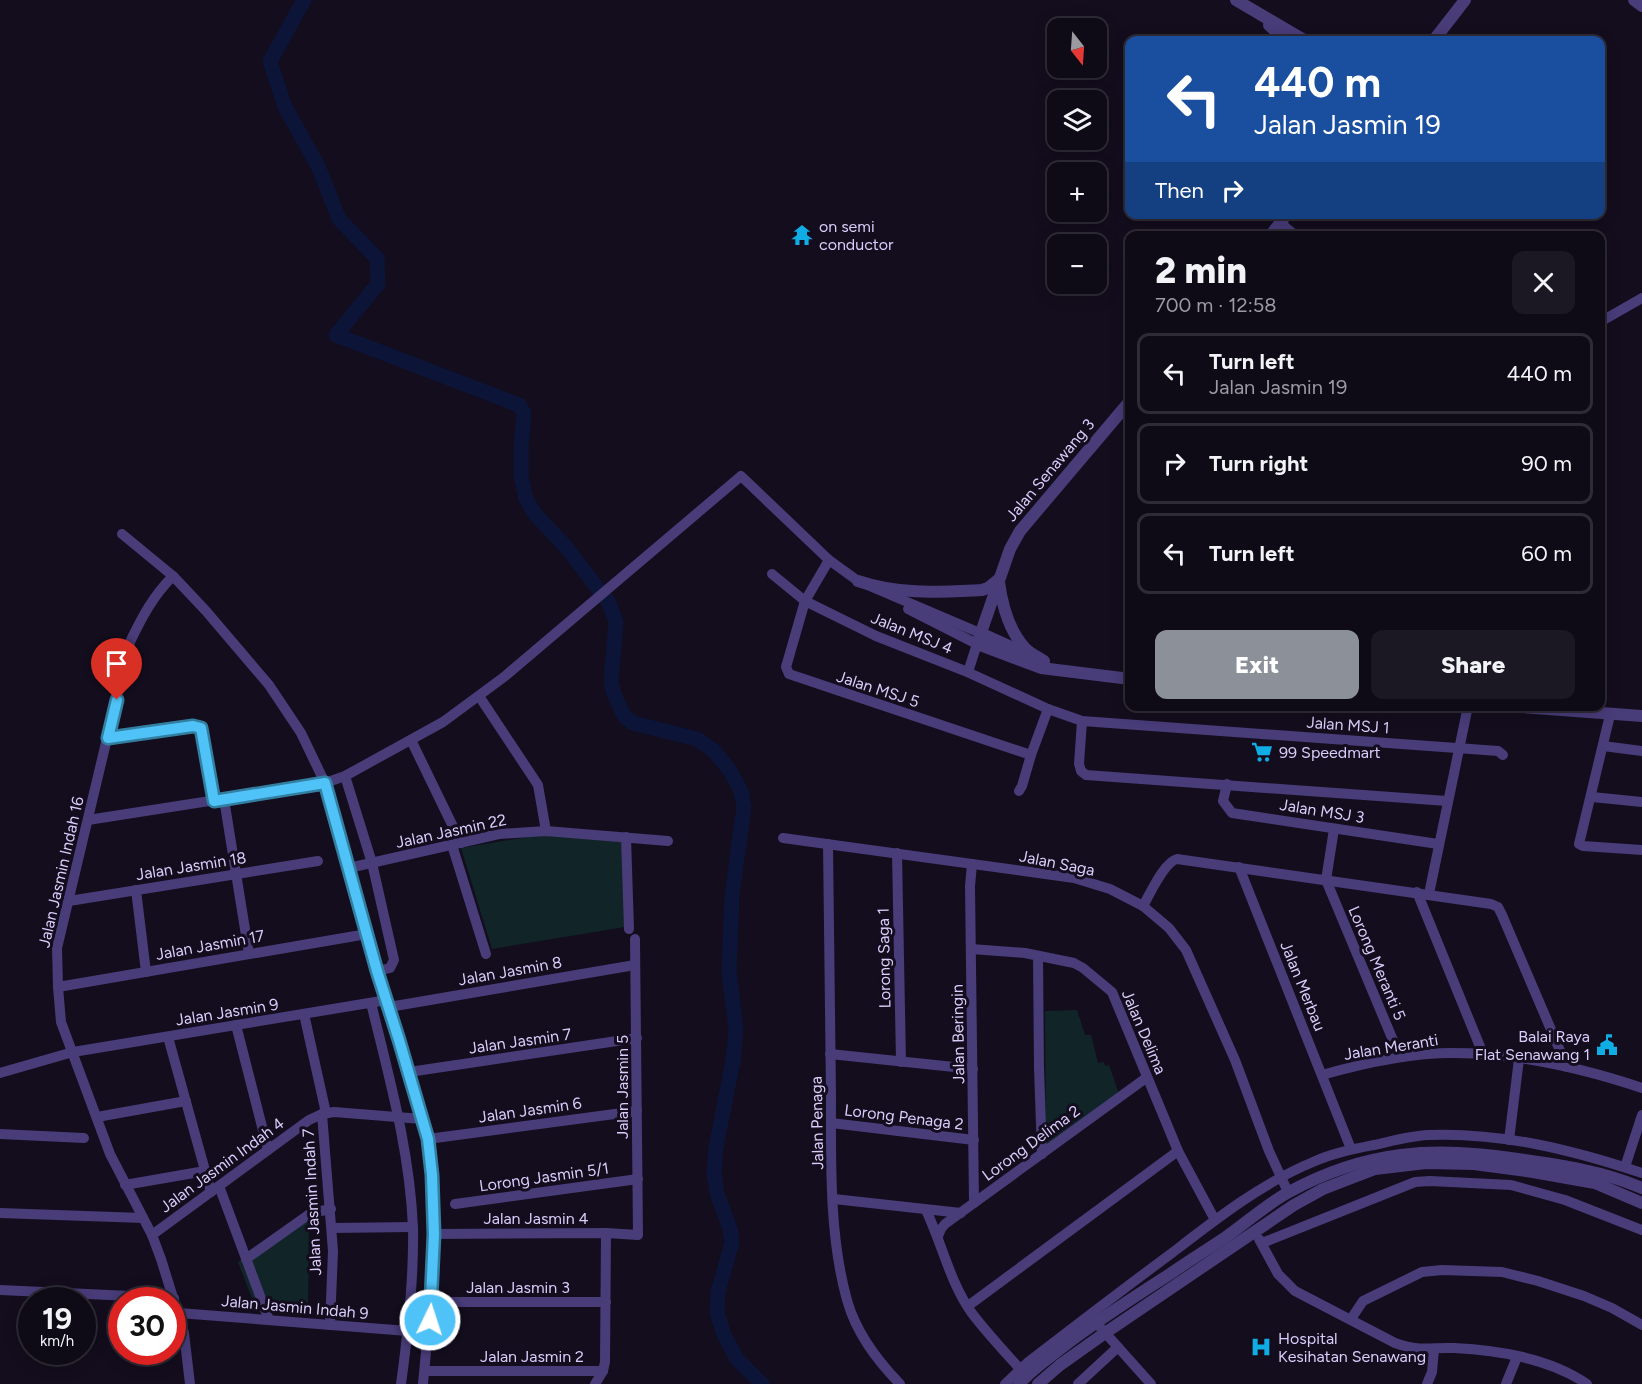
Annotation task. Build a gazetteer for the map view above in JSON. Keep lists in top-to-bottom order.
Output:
{
  "streets": {
    "street": [
      "Jalan Senawang 3",
      "Jalan MSJ 4",
      "Jalan MSJ 5",
      "Jalan MSJ 1",
      "Jalan MSJ 3",
      "Jalan Jasmin 22",
      "Jalan Saga",
      "Jalan Jasmin 18",
      "Jalan Jasmin Indah 16",
      "Jalan Jasmin 17",
      "Lorong Saga 1",
      "Lorong Meranti 5",
      "Jalan Jasmin 8",
      "Jalan Merbau",
      "Jalan Jasmin 9",
      "Jalan Delima",
      "Jalan Beringin",
      "Jalan Jasmin 7",
      "Jalan Meranti",
      "Jalan Jasmin 5",
      "Jalan Jasmin 6",
      "Lorong Penaga 2",
      "Jalan Penaga",
      "Lorong Delima 2",
      "Jalan Jasmin Indah 4",
      "Lorong Jasmin 5/1",
      "Jalan Jasmin Indah 7",
      "Jalan Jasmin 4",
      "Jalan Jasmin 3",
      "Jalan Jasmin Indah 9",
      "Jalan Jasmin 2"
    ]
  },
  "crossings": [
    ["Jalan MSJ 4", "Jalan MSJ 5"],
    ["Jalan MSJ 4", "Jalan MSJ 1"],
    ["Jalan Saga", "Lorong Saga 1"],
    ["Jalan Saga", "Jalan Beringin"],
    ["Jalan Saga", "Jalan Penaga"],
    ["Jalan Jasmin 18", "Jalan Jasmin Indah 16"],
    ["Jalan Jasmin Indah 16", "Jalan Jasmin 17"],
    ["Jalan Jasmin Indah 16", "Jalan Jasmin 9"],
    ["Jalan Jasmin Indah 16", "Jalan Jasmin Indah 4"],
    ["Lorong Meranti 5", "Jalan Meranti"],
    ["Jalan Jasmin 8", "Jalan Jasmin 9"],
    ["Jalan Jasmin 8", "Jalan Jasmin 5"],
    ["Jalan Merbau", "Jalan Meranti"],
    ["Jalan Jasmin 9", "Jalan Jasmin Indah 7"],
    ["Jalan Delima", "Jalan Beringin"],
    ["Jalan Delima", "Lorong Delima 2"],
    ["Jalan Beringin", "Lorong Penaga 2"],
    ["Jalan Beringin", "Lorong Delima 2"],
    ["Jalan Jasmin 7", "Jalan Jasmin 5"],
    ["Jalan Jasmin 5", "Jalan Jasmin 6"],
    ["Jalan Jasmin 5", "Lorong Jasmin 5/1"],
    ["Jalan Jasmin 5", "Jalan Jasmin 4"],
    ["Lorong Penaga 2", "Jalan Penaga"],
    ["Jalan Jasmin Indah 4", "Jalan Jasmin Indah 7"],
    ["Jalan Jasmin Indah 7", "Jalan Jasmin Indah 9"]
  ],
  "places": {
    "temple": ["on semi conductor"],
    "supermarket": ["99 Speedmart"],
    "public building": ["Balai Raya Flat Senawang 1"],
    "hospital": ["Hospital Kesihatan Senawang"]
  },
  "north": "bottom",
  "page": {
    "map_buttons": ["+", "−"],
    "turn": ["440 m", "Jalan Jasmin 19"],
    "then": "Then",
    "heading": ["2 min", "700 m · 12:58"],
    "list": [
      {
        "name": "Turn left",
        "note": "Jalan Jasmin 19",
        "value": "440 m"
      },
      {
        "name": "Turn right",
        "value": "90 m"
      },
      {
        "name": "Turn left",
        "value": "60 m"
      }
    ],
    "buttons": ["Exit", "Share"],
    "speed": "19 km/h",
    "limit": "30"
  }
}
